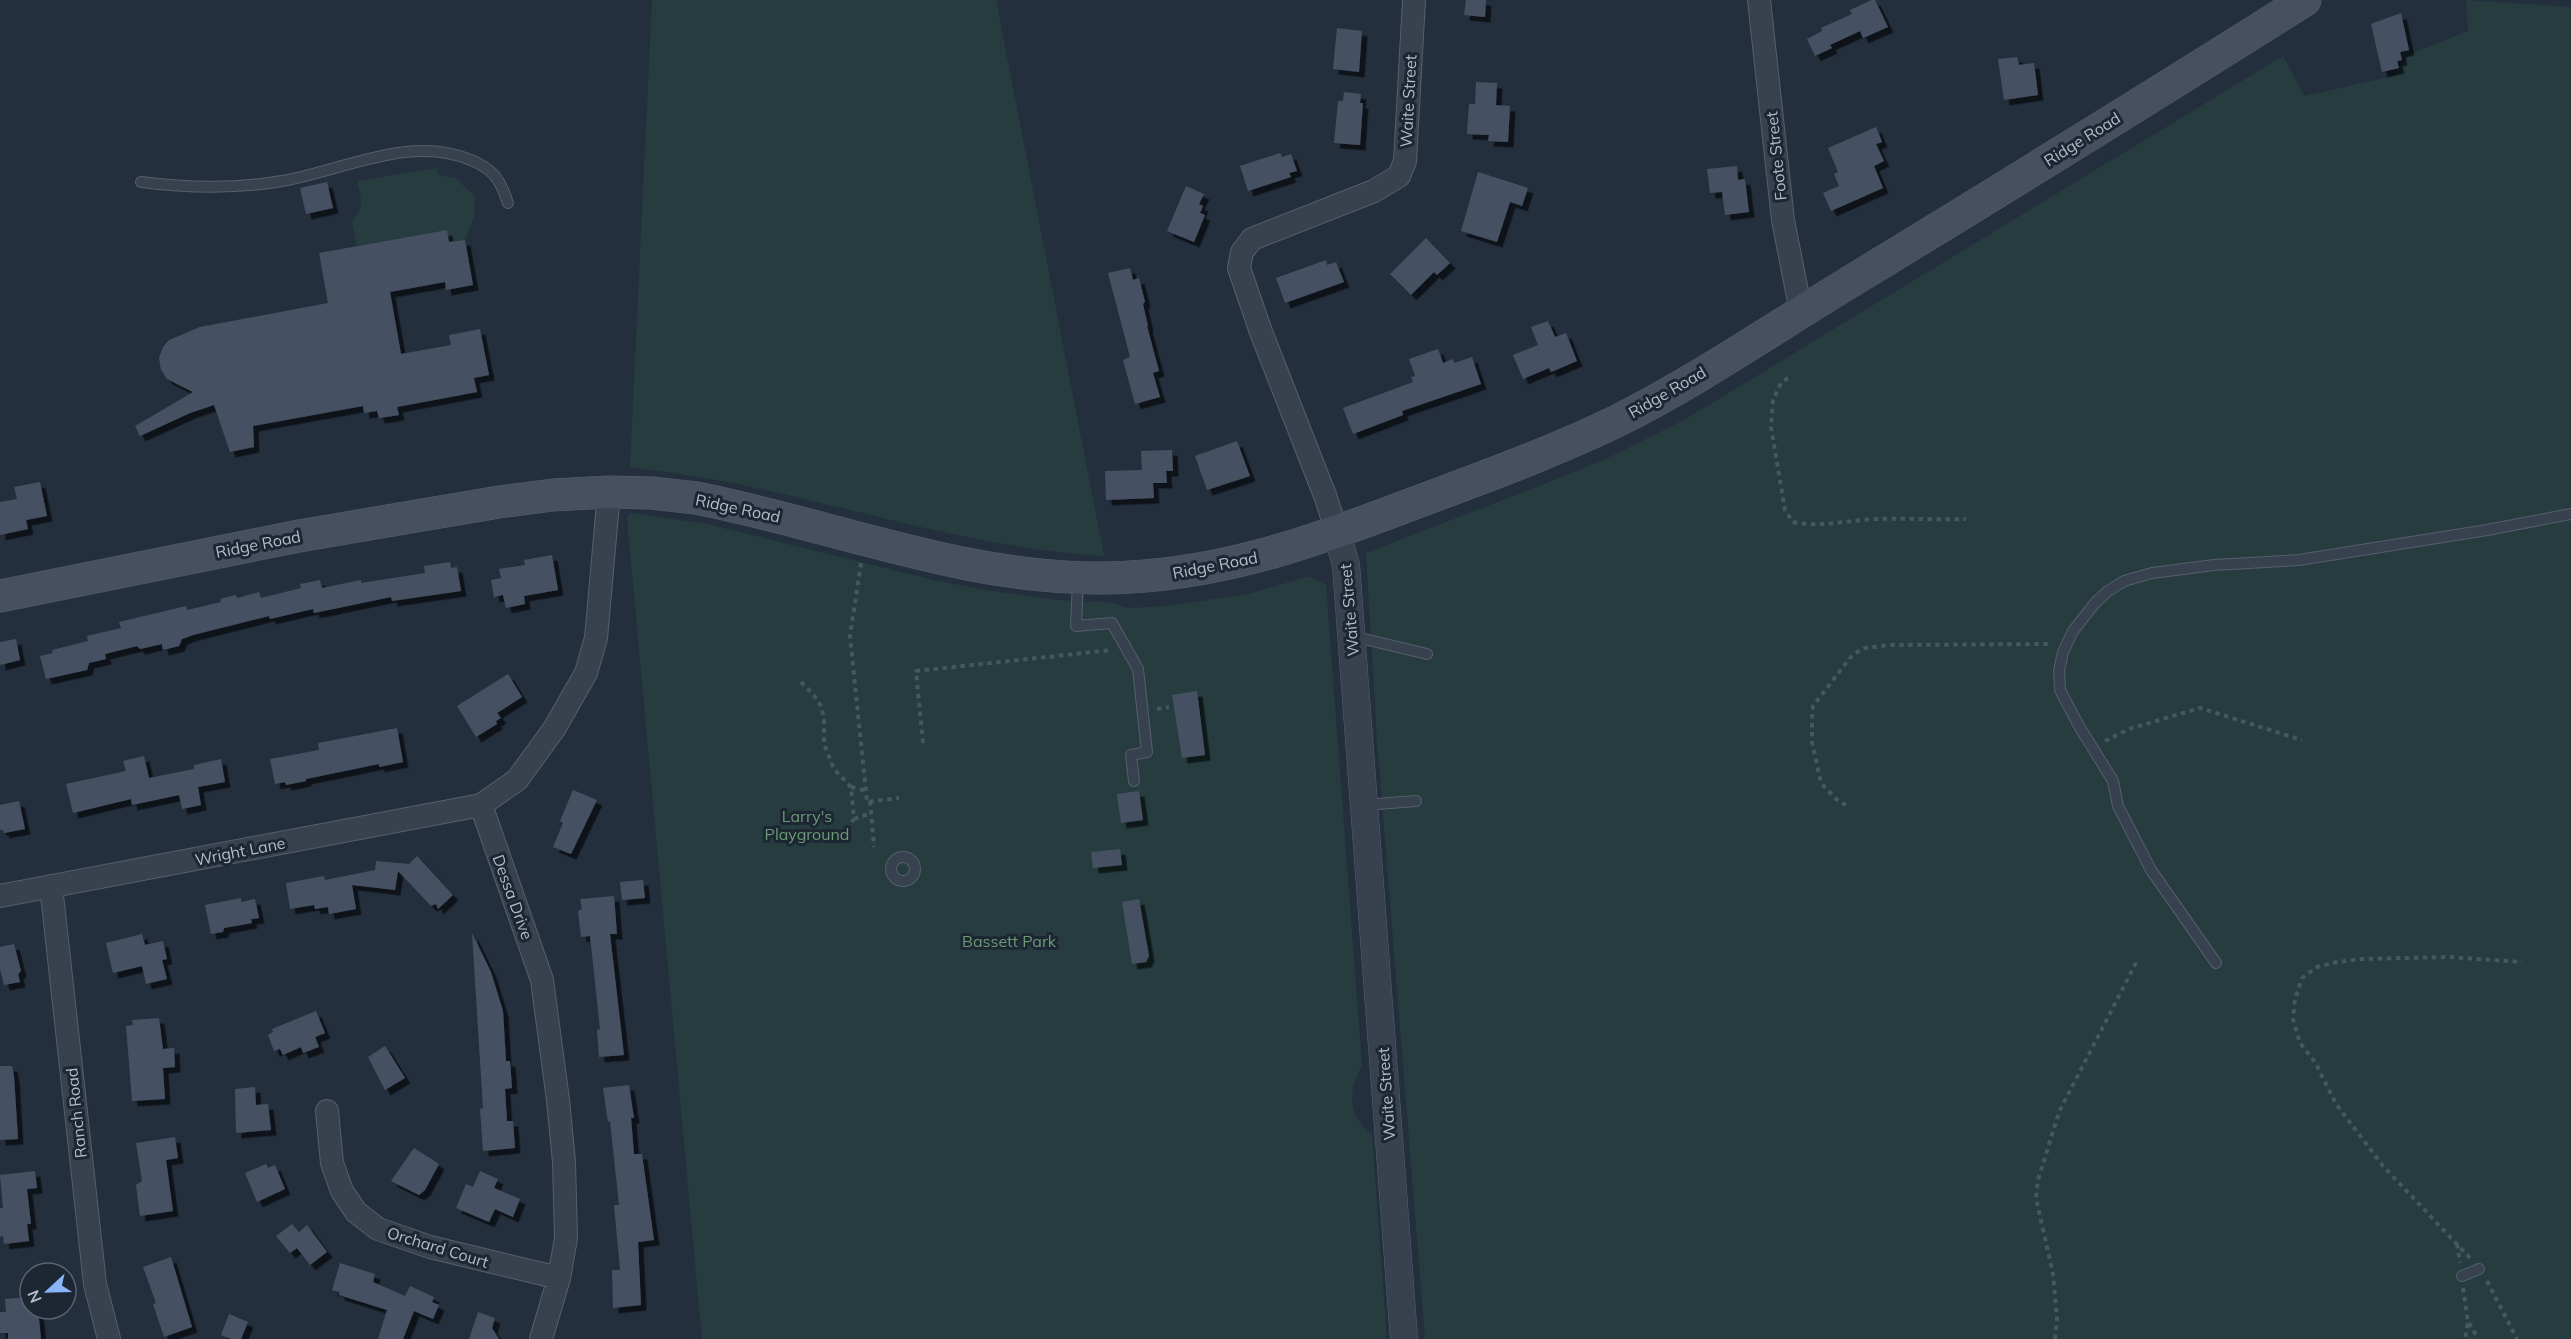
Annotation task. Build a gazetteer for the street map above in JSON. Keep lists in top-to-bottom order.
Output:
{
  "streets": {
    "main road": ["Ridge Road"],
    "street": [
      "Waite Street",
      "Foote Street",
      "Wright Lane",
      "Dessa Drive",
      "Ranch Road",
      "Orchard Court"
    ]
  },
  "crossings": [
    ["Waite Street", "Ridge Road"],
    ["Ridge Road", "Foote Street"],
    ["Wright Lane", "Dessa Drive"],
    ["Wright Lane", "Ranch Road"],
    ["Dessa Drive", "Orchard Court"]
  ],
  "parks": ["Larry's Playground", "Bassett Park"],
  "north": "left"
}
